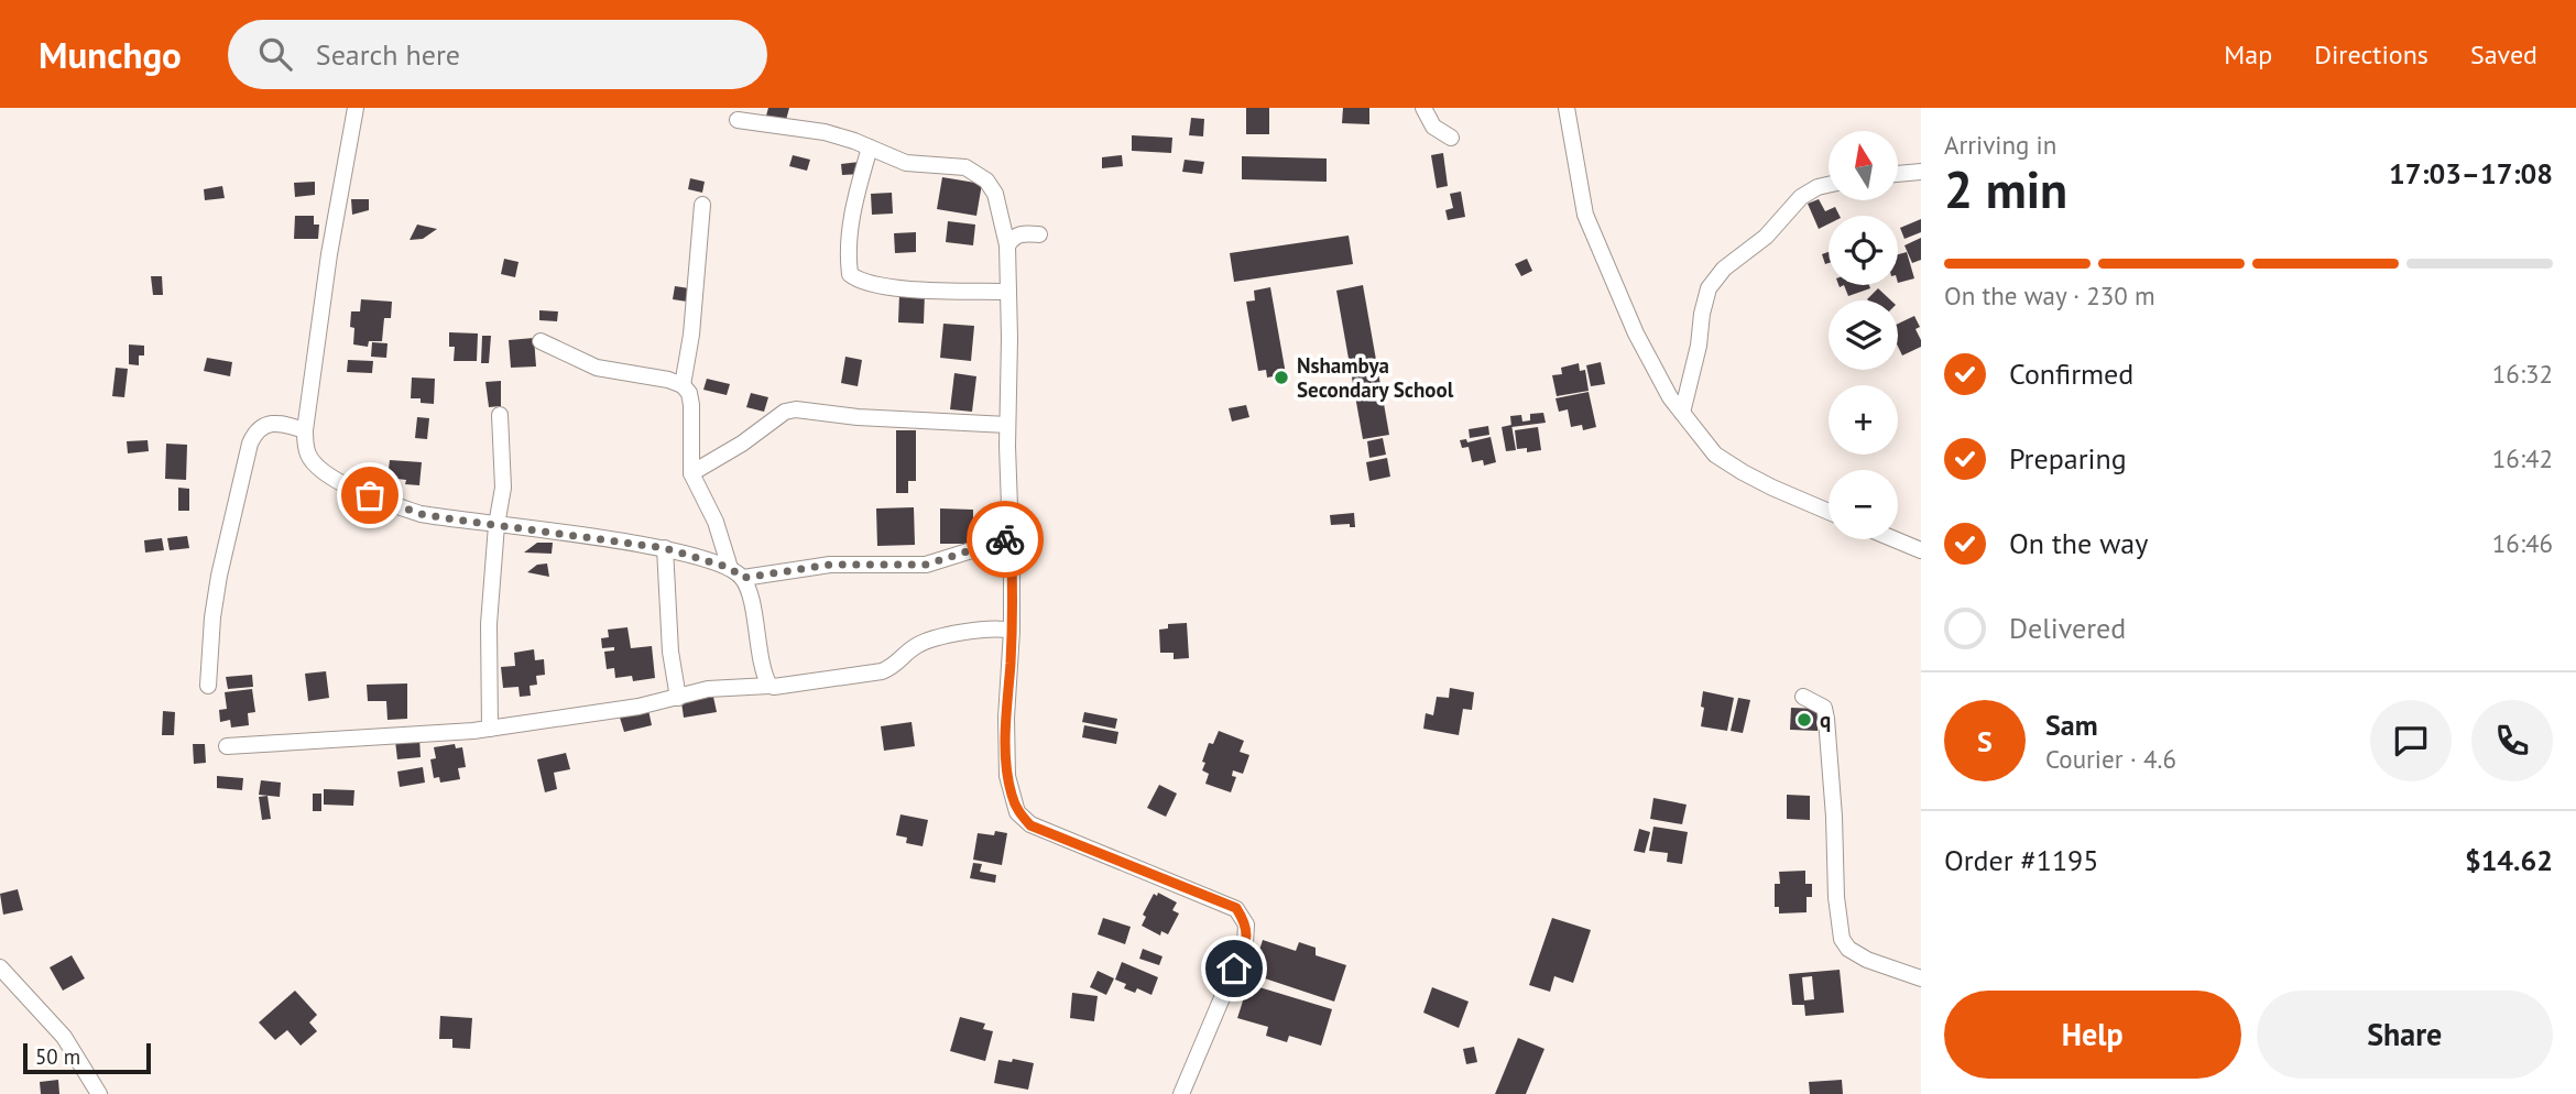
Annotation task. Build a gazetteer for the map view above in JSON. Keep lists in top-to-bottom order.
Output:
{
  "places": ["Nshambya Secondary School", "q"],
  "scale_bar": "50 m",
  "north": "top",
  "page": {
    "header": "Munchgo",
    "search": "Search here",
    "nav": ["Map", "Directions", "Saved"],
    "heading": ["2 min", "Arriving in", "17:03–17:08"],
    "panel": [
      "Sam",
      "Courier · 4.6",
      "Order #1195",
      "$14.62"
    ],
    "map_buttons": ["+", "−"],
    "bar": "On the way · 230 m",
    "list": [
      ["Confirmed", "16:32"],
      ["Preparing", "16:42"],
      ["On the way", "16:46"],
      "Delivered"
    ],
    "round": "S",
    "buttons": ["Help", "Share"],
    "scale": "50 m"
  }
}
